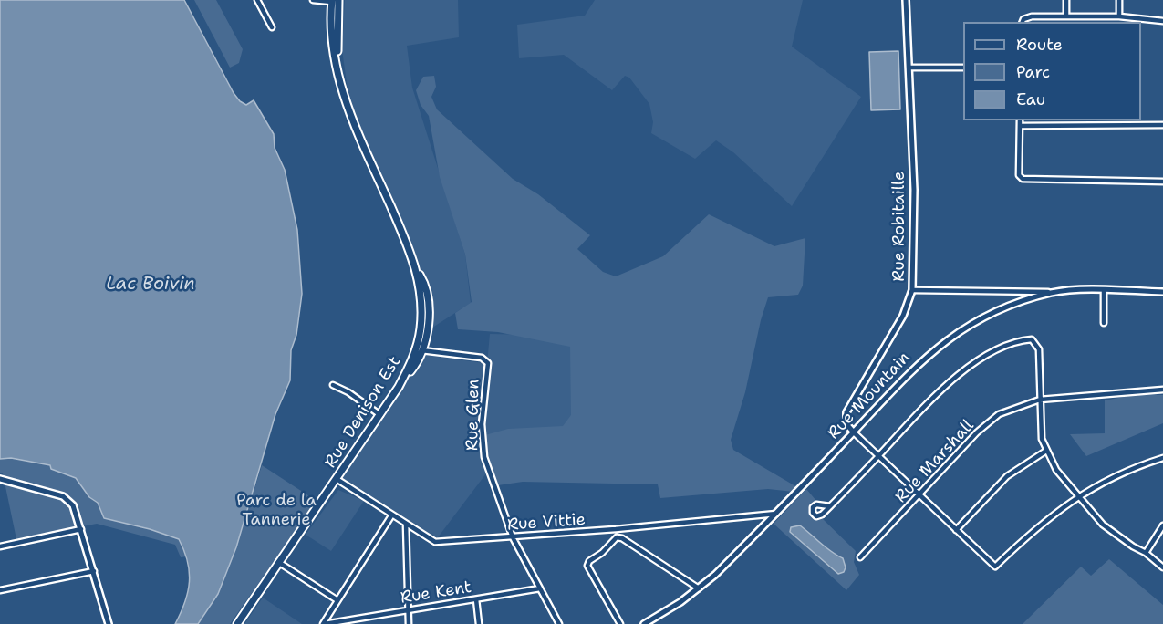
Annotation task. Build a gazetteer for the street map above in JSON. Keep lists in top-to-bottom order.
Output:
{
  "streets": {
    "main road": ["Rue Denison Est"],
    "street": [
      "Rue Robitaille",
      "Rue Mountain",
      "Rue Glen",
      "Rue Marshall",
      "Rue Vittie",
      "Rue Kent"
    ]
  },
  "crossings": [
    ["Rue Robitaille", "Rue Mountain"],
    ["Rue Mountain", "Rue Vittie"],
    ["Rue Denison Est", "Rue Glen"],
    ["Rue Denison Est", "Rue Vittie"],
    ["Rue Glen", "Rue Vittie"],
    ["Rue Glen", "Rue Kent"]
  ],
  "water": ["Lac Boivin"],
  "parks": ["Parc de la Tannerie"],
  "legend": ["Route", "Parc", "Eau"]
}
